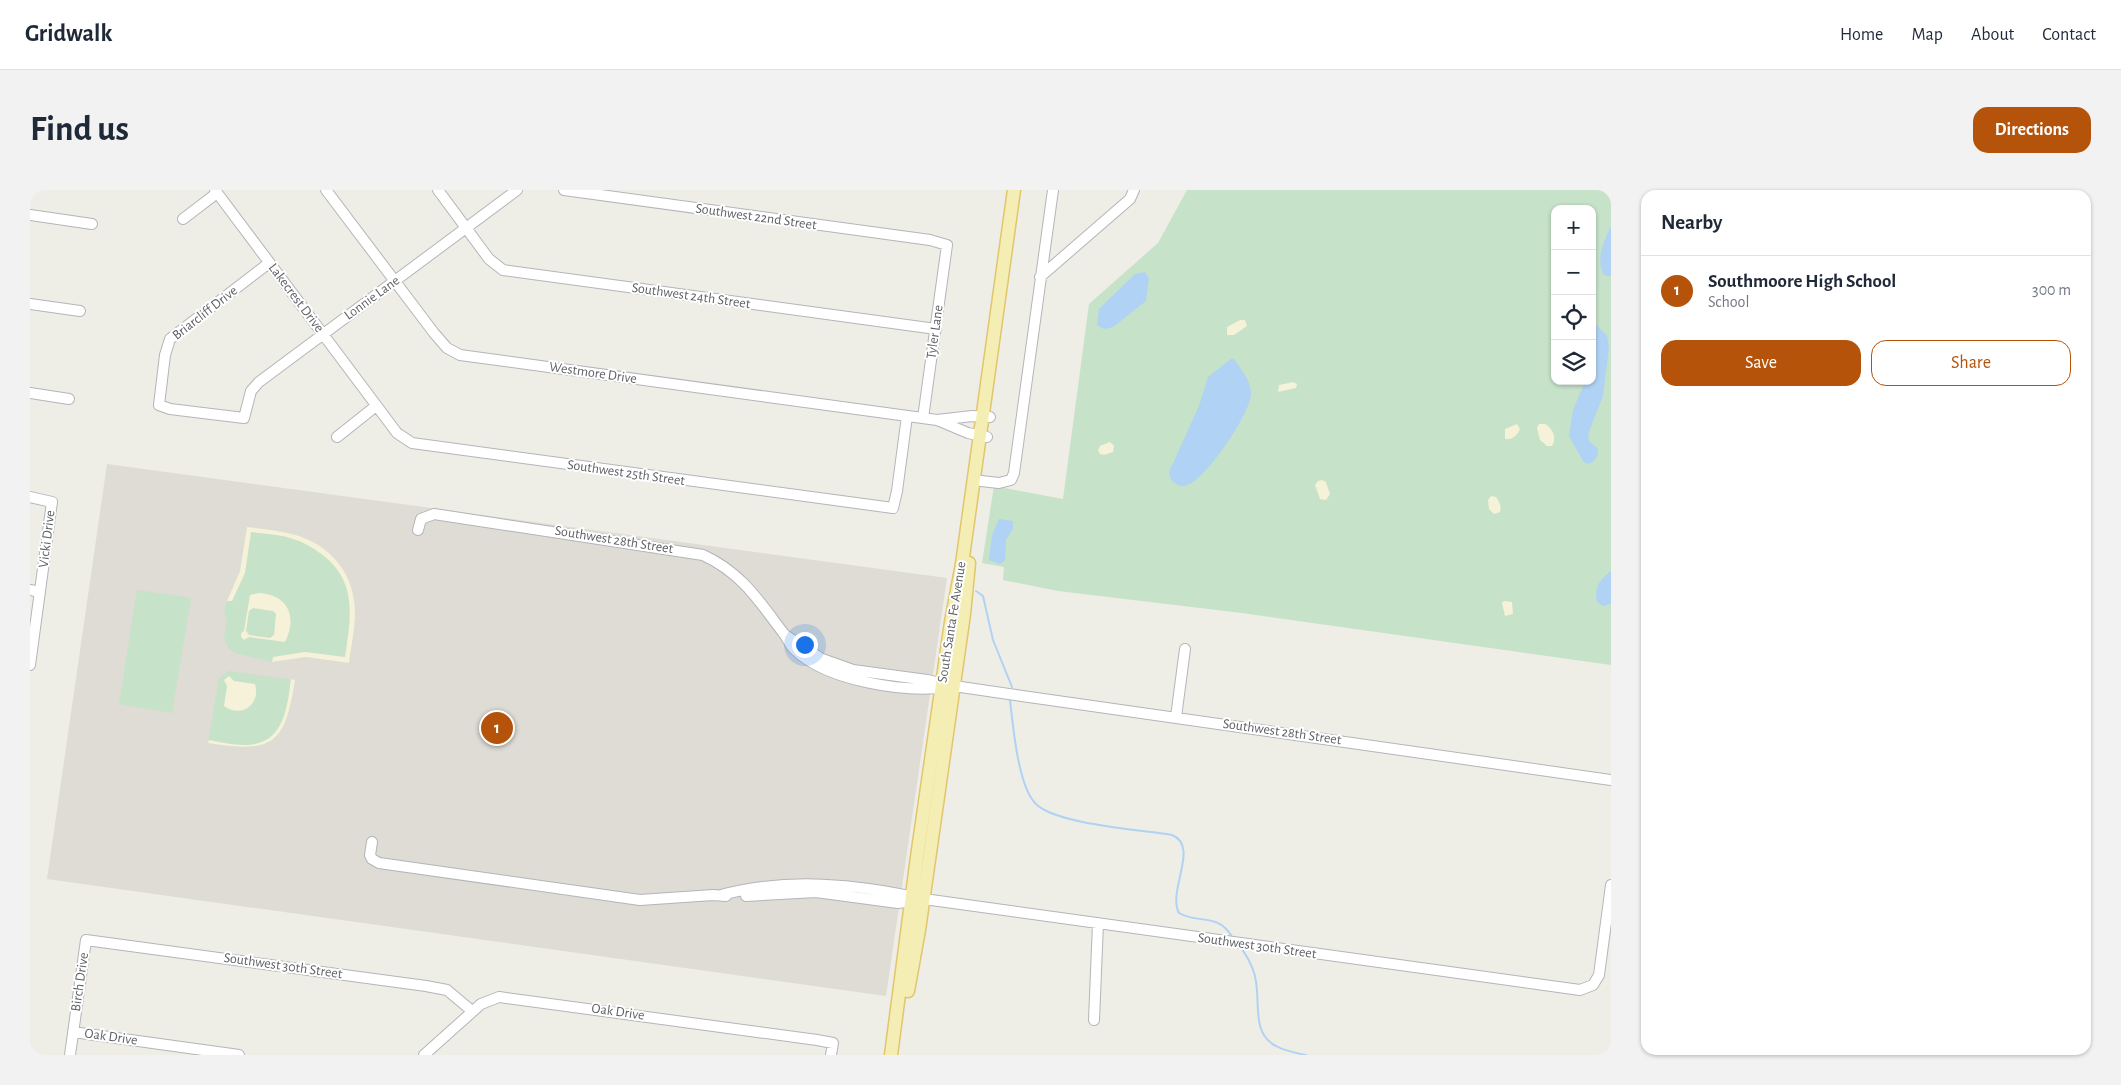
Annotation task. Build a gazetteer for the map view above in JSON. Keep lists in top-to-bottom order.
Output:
{
  "streets": {
    "main road": ["South Santa Fe Avenue"],
    "street": [
      "Southwest 22nd Street",
      "Southwest 24th Street",
      "Lakecrest Drive",
      "Lonnie Lane",
      "Briarcliff Drive",
      "Tyler Lane",
      "Westmore Drive",
      "Southwest 25th Street",
      "Vicki Drive",
      "Southwest 28th Street",
      "Southwest 30th Street",
      "Birch Drive",
      "Oak Drive"
    ]
  },
  "crossings": [
    ["Southwest 22nd Street", "Tyler Lane"],
    ["Southwest 24th Street", "Lonnie Lane"],
    ["Southwest 24th Street", "Tyler Lane"],
    ["Lakecrest Drive", "Lonnie Lane"],
    ["Lakecrest Drive", "Briarcliff Drive"],
    ["Lakecrest Drive", "Southwest 25th Street"],
    ["Lonnie Lane", "Briarcliff Drive"],
    ["Lonnie Lane", "Westmore Drive"],
    ["Tyler Lane", "Westmore Drive"],
    ["Westmore Drive", "Southwest 25th Street"],
    ["Westmore Drive", "South Santa Fe Avenue"],
    ["Southwest 28th Street", "South Santa Fe Avenue"],
    ["South Santa Fe Avenue", "Southwest 30th Street"],
    ["Southwest 30th Street", "Birch Drive"],
    ["Southwest 30th Street", "Oak Drive"],
    ["Birch Drive", "Oak Drive"]
  ],
  "page": {
    "header": "Gridwalk",
    "nav": [
      "Home",
      "Map",
      "About",
      "Contact"
    ],
    "buttons": [
      "Directions",
      ["Save", "Share"]
    ],
    "title": "Find us",
    "heading": "Nearby",
    "map_buttons": ["+", "−"],
    "list": [
      {
        "mark": "1",
        "name": "Southmoore High School",
        "note": "School",
        "value": "300 m"
      }
    ],
    "pins": "1"
  }
}
